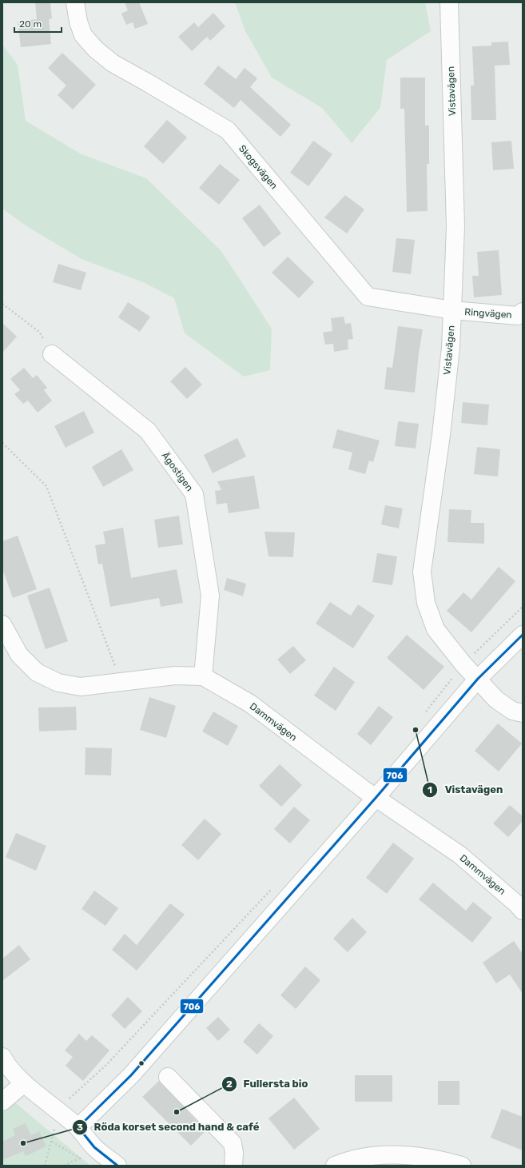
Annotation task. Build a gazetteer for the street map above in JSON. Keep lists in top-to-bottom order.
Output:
{
  "streets": {
    "street": [
      "Vistavägen",
      "Skogsvägen",
      "Ringvägen",
      "Ägostigen",
      "Dammvägen"
    ]
  },
  "crossings": [
    ["Vistavägen", "Skogsvägen"],
    ["Vistavägen", "Ringvägen"],
    ["Skogsvägen", "Ringvägen"],
    ["Ägostigen", "Dammvägen"]
  ],
  "places": ["Vistavägen", "Fullersta bio", "Röda korset second hand & café"],
  "lines": ["transit line 706"],
  "scale_bar": "20 m"
}
